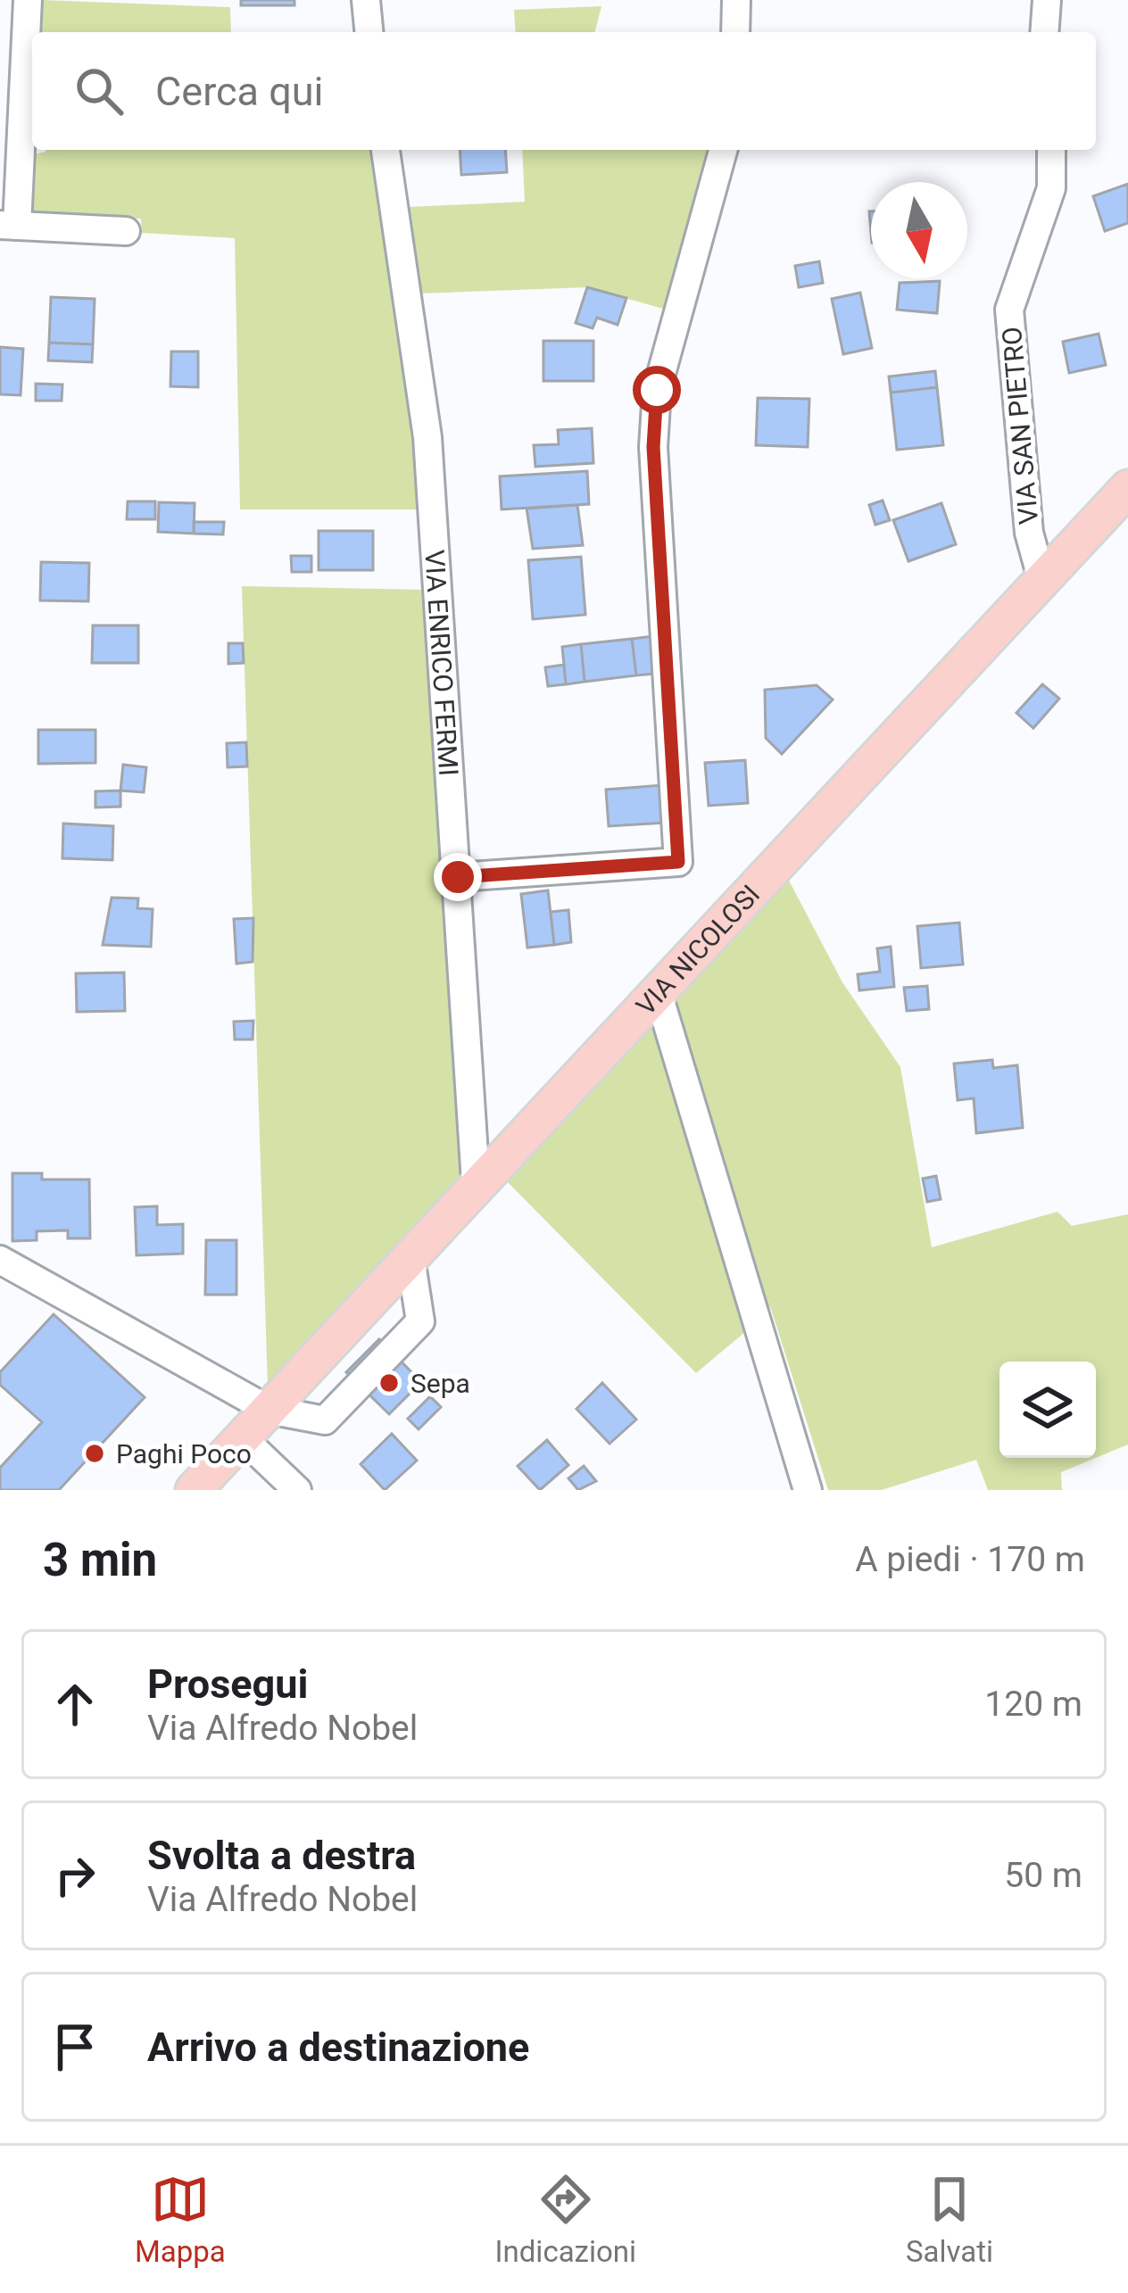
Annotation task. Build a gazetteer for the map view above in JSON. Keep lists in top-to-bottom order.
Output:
{
  "streets": {
    "main road": ["VIA NICOLOSI"],
    "street": ["VIA SAN PIETRO", "VIA ENRICO FERMI"]
  },
  "crossings": [
    ["VIA SAN PIETRO", "VIA NICOLOSI"],
    ["VIA ENRICO FERMI", "VIA NICOLOSI"]
  ],
  "places": ["Sepa", "Paghi Poco"],
  "north": "bottom",
  "page": {
    "search": "Cerca qui",
    "heading": ["3 min", "A piedi · 170 m"],
    "list": [
      ["Prosegui", "Via Alfredo Nobel", "120 m"],
      ["Svolta a destra", "Via Alfredo Nobel", "50 m"],
      "Arrivo a destinazione"
    ],
    "nav": ["Mappa", "Indicazioni", "Salvati"]
  }
}
